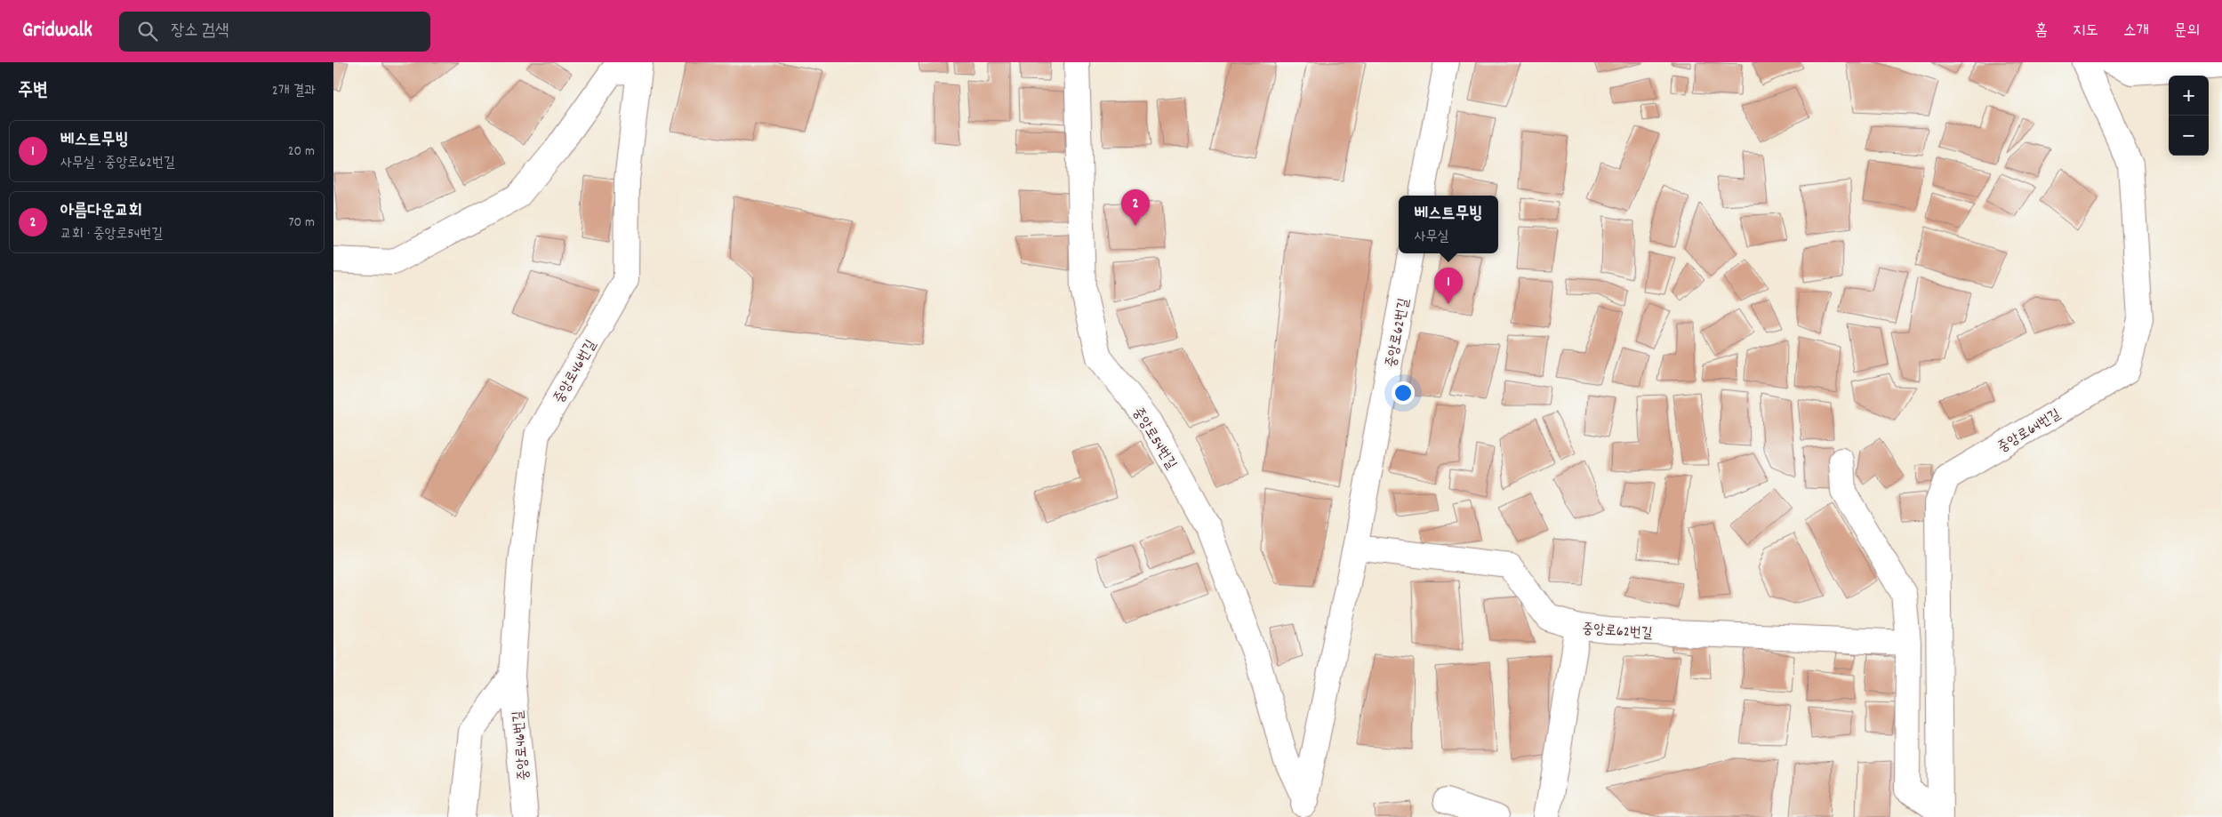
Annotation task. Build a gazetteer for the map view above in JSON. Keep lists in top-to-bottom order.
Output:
{
  "streets": {
    "street": [
      "중앙로62번길",
      "중앙로46번길",
      "중앙로64번길",
      "중앙로54번길"
    ]
  },
  "crossings": [
    ["중앙로62번길", "중앙로54번길"]
  ],
  "page": {
    "header": "Gridwalk",
    "search": "장소 검색",
    "nav": [
      "홈",
      "지도",
      "소개",
      "문의"
    ],
    "heading": ["주변", "2개 결과"],
    "map_buttons": ["+", "−"],
    "list": [
      {
        "mark": "1",
        "name": "베스트무빙",
        "note": "사무실 · 중앙로62번길",
        "value": "20 m"
      },
      {
        "mark": "2",
        "name": "아름다운교회",
        "note": "교회 · 중앙로54번길",
        "value": "70 m"
      }
    ],
    "pins": ["2", "1"],
    "popup": ["베스트무빙", "사무실"]
  }
}
